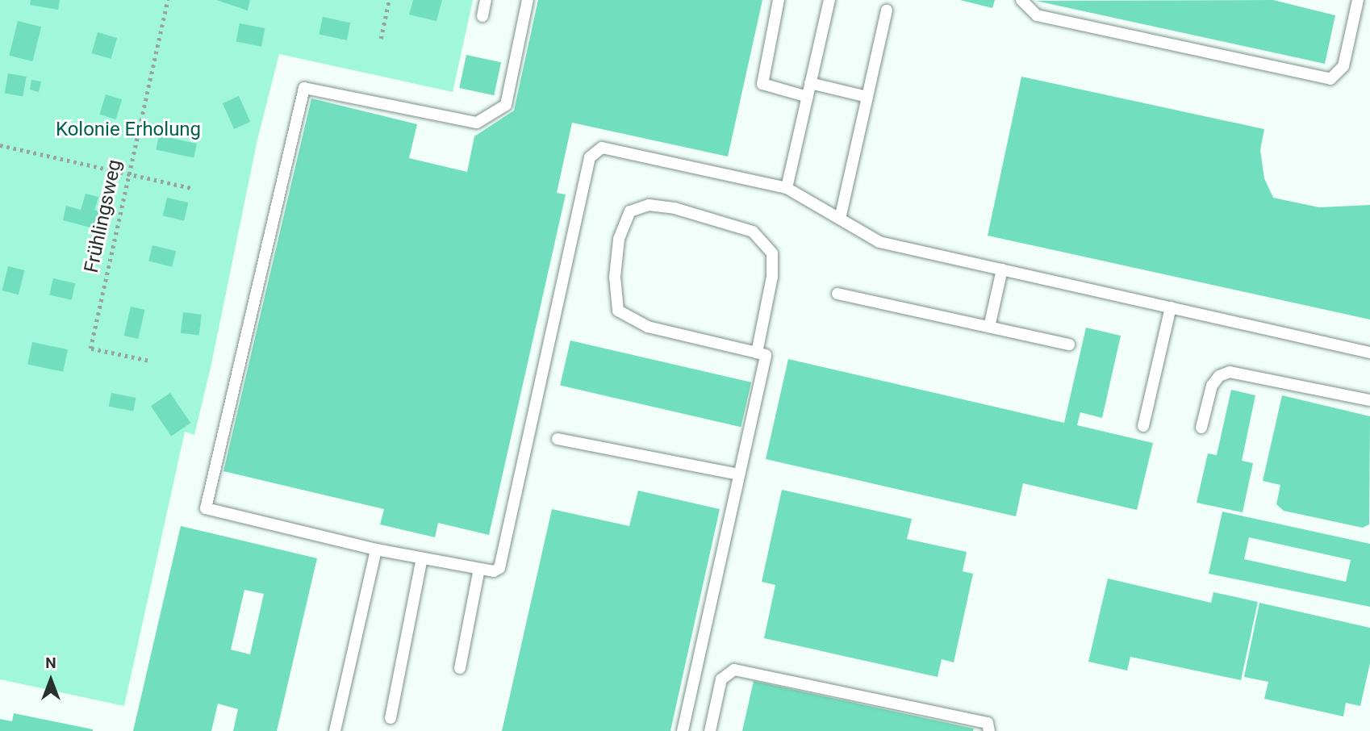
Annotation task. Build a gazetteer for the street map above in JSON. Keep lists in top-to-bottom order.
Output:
{
  "streets": {
    "path": ["Frühlingsweg"]
  },
  "parks": ["Kolonie Erholung"],
  "north": "top"
}
